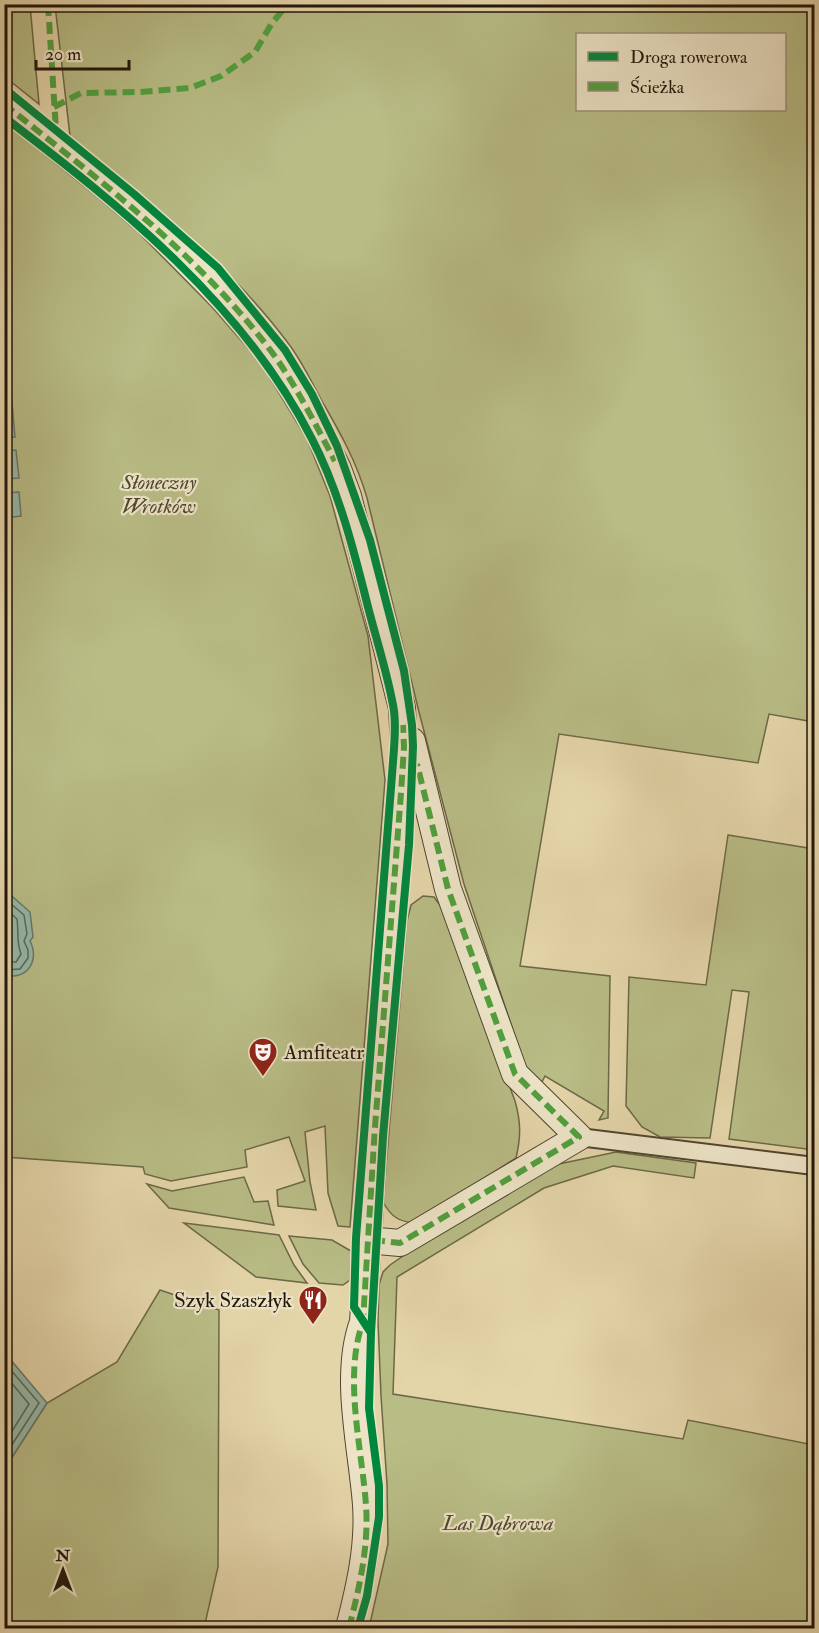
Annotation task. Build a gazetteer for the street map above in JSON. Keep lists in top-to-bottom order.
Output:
{
  "parks": ["Słoneczny Wrotków", "Las Dąbrowa"],
  "places": {
    "theatre": ["Amfiteatr"],
    "restaurant": ["Szyk Szaszłyk"]
  },
  "legend": ["Droga rowerowa", "Ścieżka"],
  "scale_bar": "20 m",
  "north": "top"
}
